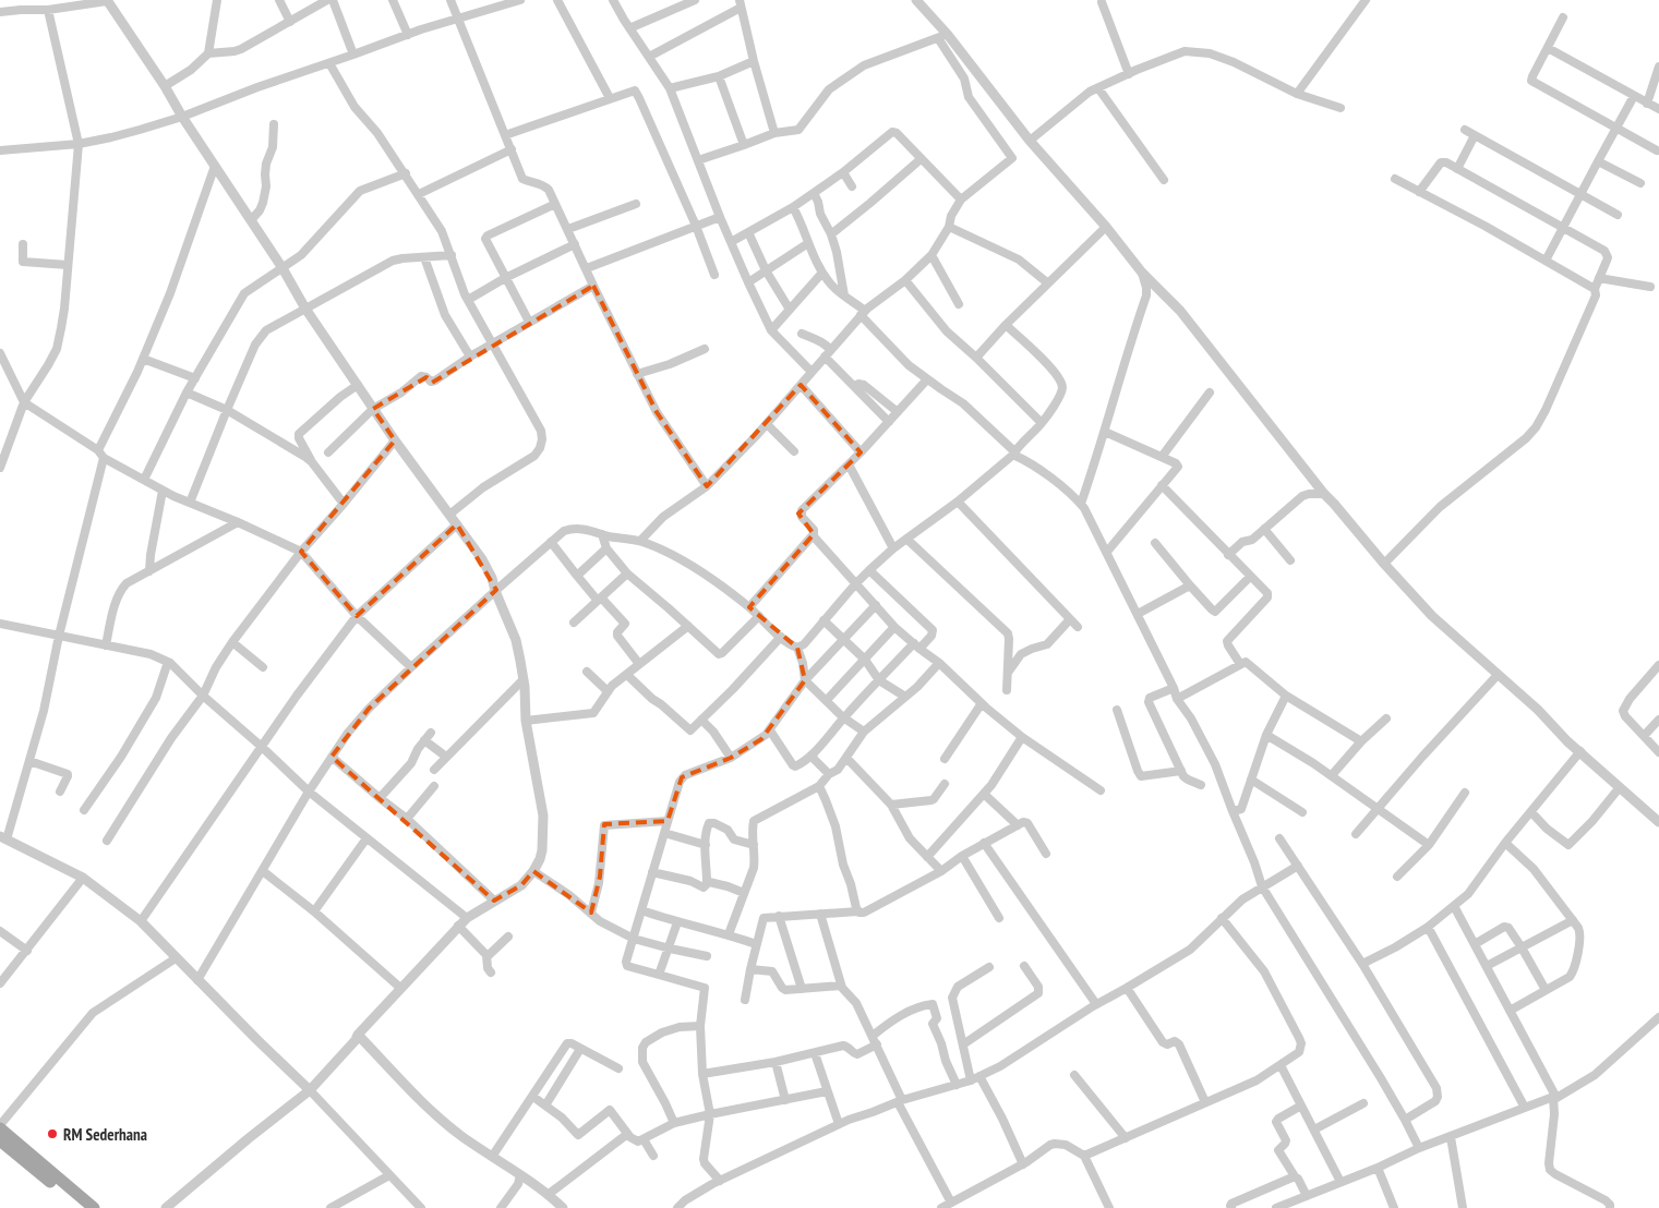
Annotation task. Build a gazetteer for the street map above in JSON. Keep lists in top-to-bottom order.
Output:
{
  "places": ["RM Sederhana"]
}
